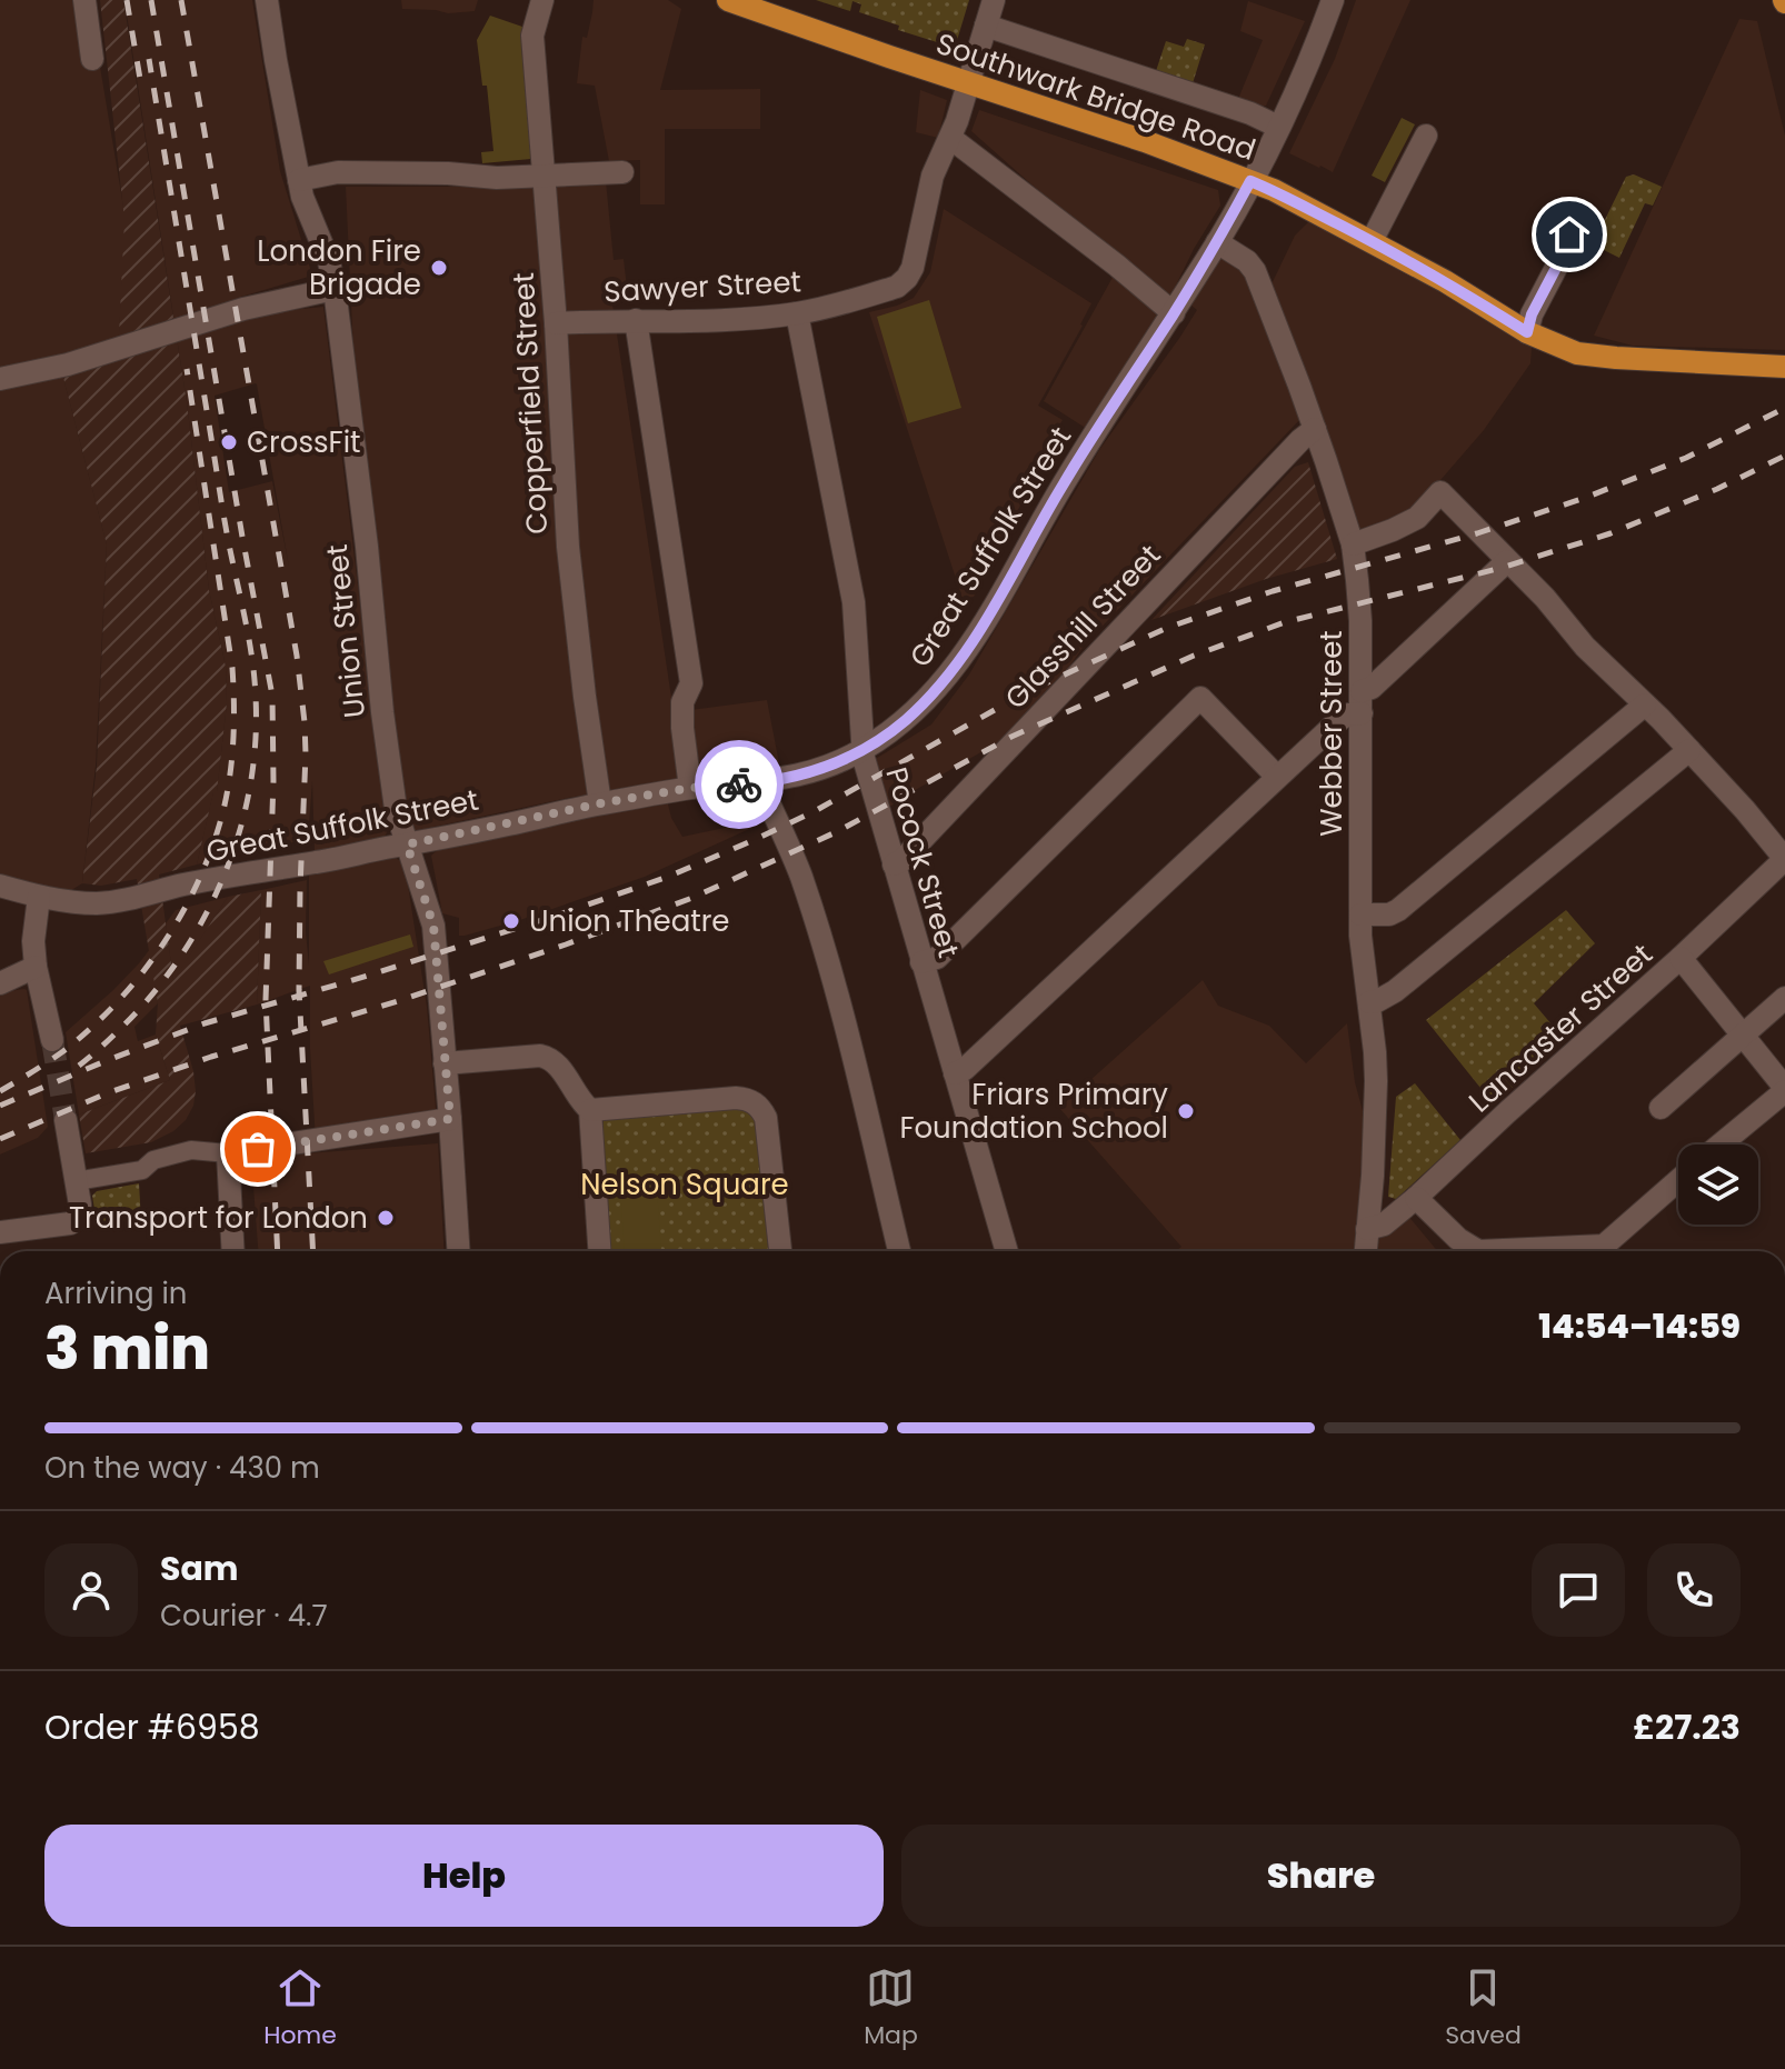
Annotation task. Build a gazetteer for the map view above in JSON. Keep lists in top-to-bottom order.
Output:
{
  "streets": {
    "main road": ["Southwark Bridge Road"],
    "street": [
      "Sawyer Street",
      "Copperfield Street",
      "Great Suffolk Street",
      "Glasshill Street",
      "Union Street",
      "Webber Street",
      "Pocock Street",
      "Lancaster Street"
    ]
  },
  "crossings": [
    ["Southwark Bridge Road", "Sawyer Street"],
    ["Southwark Bridge Road", "Great Suffolk Street"],
    ["Sawyer Street", "Copperfield Street"],
    ["Sawyer Street", "Pocock Street"],
    ["Copperfield Street", "Great Suffolk Street"],
    ["Great Suffolk Street", "Union Street"],
    ["Great Suffolk Street", "Webber Street"],
    ["Great Suffolk Street", "Pocock Street"],
    ["Glasshill Street", "Webber Street"],
    ["Glasshill Street", "Pocock Street"],
    ["Webber Street", "Lancaster Street"]
  ],
  "parks": ["Nelson Square"],
  "places": [
    "London Fire Brigade",
    "CrossFit",
    "Union Theatre",
    "Friars Primary Foundation School",
    "Transport for London"
  ],
  "page": {
    "heading": ["3 min", "Arriving in", "14:54–14:59"],
    "panel": [
      "Sam",
      "Courier · 4.7",
      "Order #6958",
      "£27.23"
    ],
    "bar": "On the way · 430 m",
    "buttons": ["Help", "Share"],
    "tabs": ["Home", "Map", "Saved"]
  }
}
